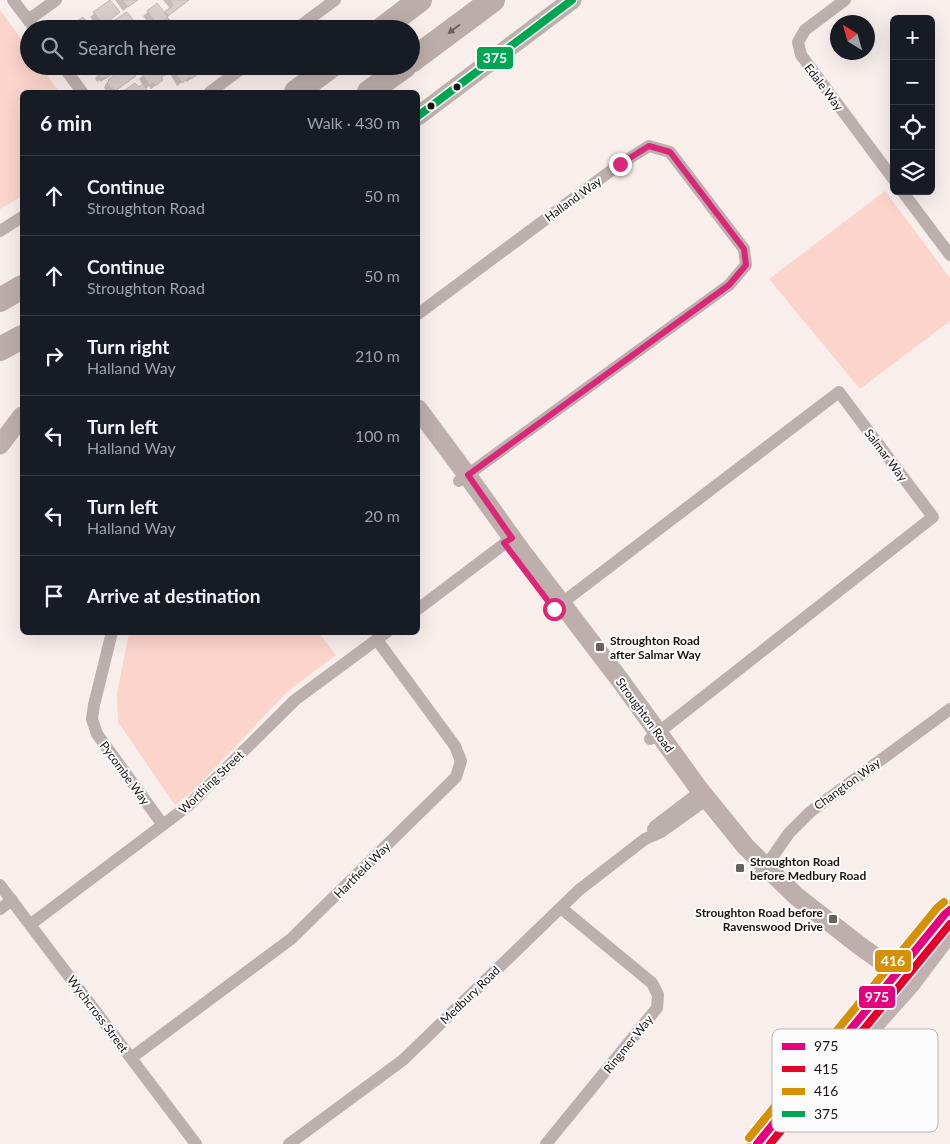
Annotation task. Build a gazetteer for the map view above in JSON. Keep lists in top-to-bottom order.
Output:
{
  "streets": {
    "street": [
      "Edale Way",
      "Halland Way",
      "Salmar Way",
      "Stroughton Road",
      "Pycombe Way",
      "Worthing Street",
      "Changton Way",
      "Hartfield Way",
      "Medbury Road",
      "Wychcross Street",
      "Ringmer Way"
    ]
  },
  "crossings": [
    ["Halland Way", "Stroughton Road"],
    ["Salmar Way", "Stroughton Road"],
    ["Stroughton Road", "Changton Way"],
    ["Stroughton Road", "Medbury Road"],
    ["Pycombe Way", "Worthing Street"],
    ["Worthing Street", "Hartfield Way"],
    ["Worthing Street", "Wychcross Street"],
    ["Hartfield Way", "Wychcross Street"],
    ["Medbury Road", "Ringmer Way"]
  ],
  "places": {
    "transit": ["Stroughton Road after Salmar Way", "Stroughton Road before Medbury Road", "Stroughton Road before Ravenswood Drive"]
  },
  "lines": [
    "transit line 375",
    "transit line 416",
    "transit line 975",
    "transit line 415"
  ],
  "legend": [
    "975",
    "415",
    "416",
    "375"
  ],
  "north": "top left",
  "page": {
    "map_buttons": ["+", "−"],
    "search": "Search here",
    "heading": ["6 min", "Walk · 430 m"],
    "list": [
      ["Continue", "Stroughton Road", "50 m"],
      ["Continue", "Stroughton Road", "50 m"],
      ["Turn right", "Halland Way", "210 m"],
      ["Turn left", "Halland Way", "100 m"],
      ["Turn left", "Halland Way", "20 m"],
      "Arrive at destination"
    ]
  }
}
